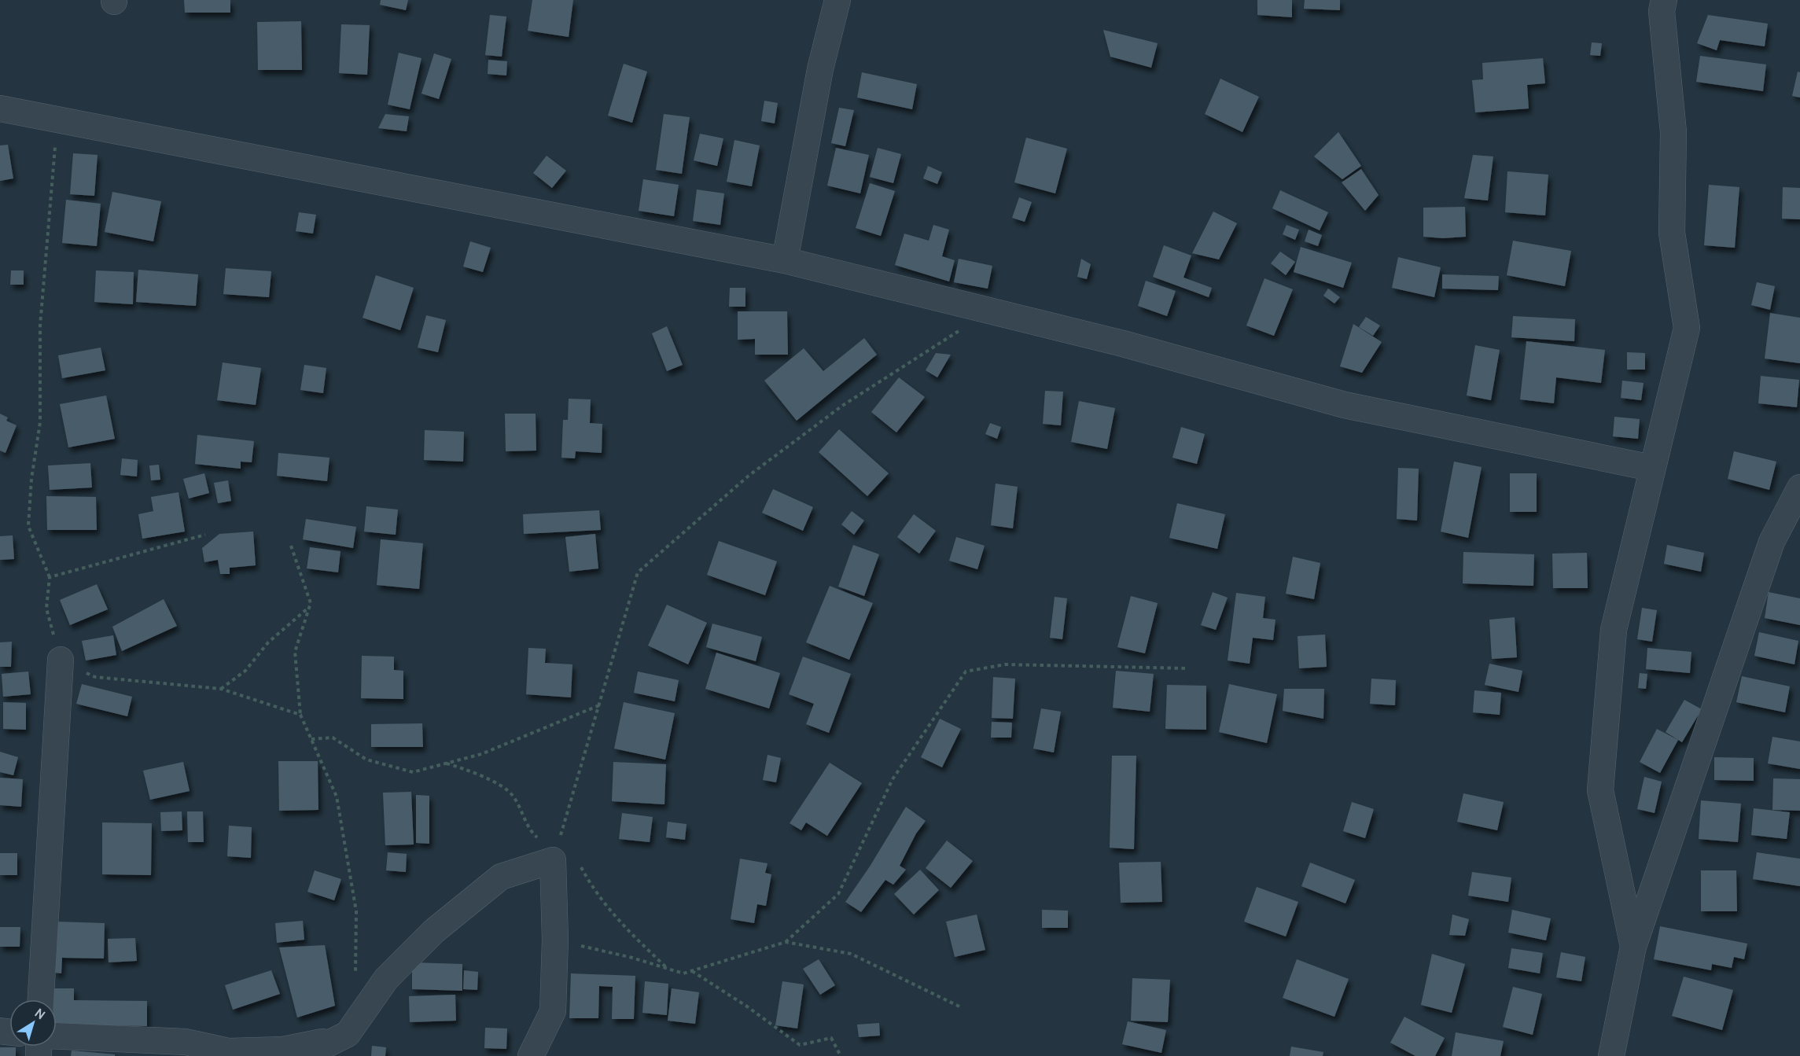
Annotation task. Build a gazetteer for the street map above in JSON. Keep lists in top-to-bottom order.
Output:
{
  "north": "top right"
}
